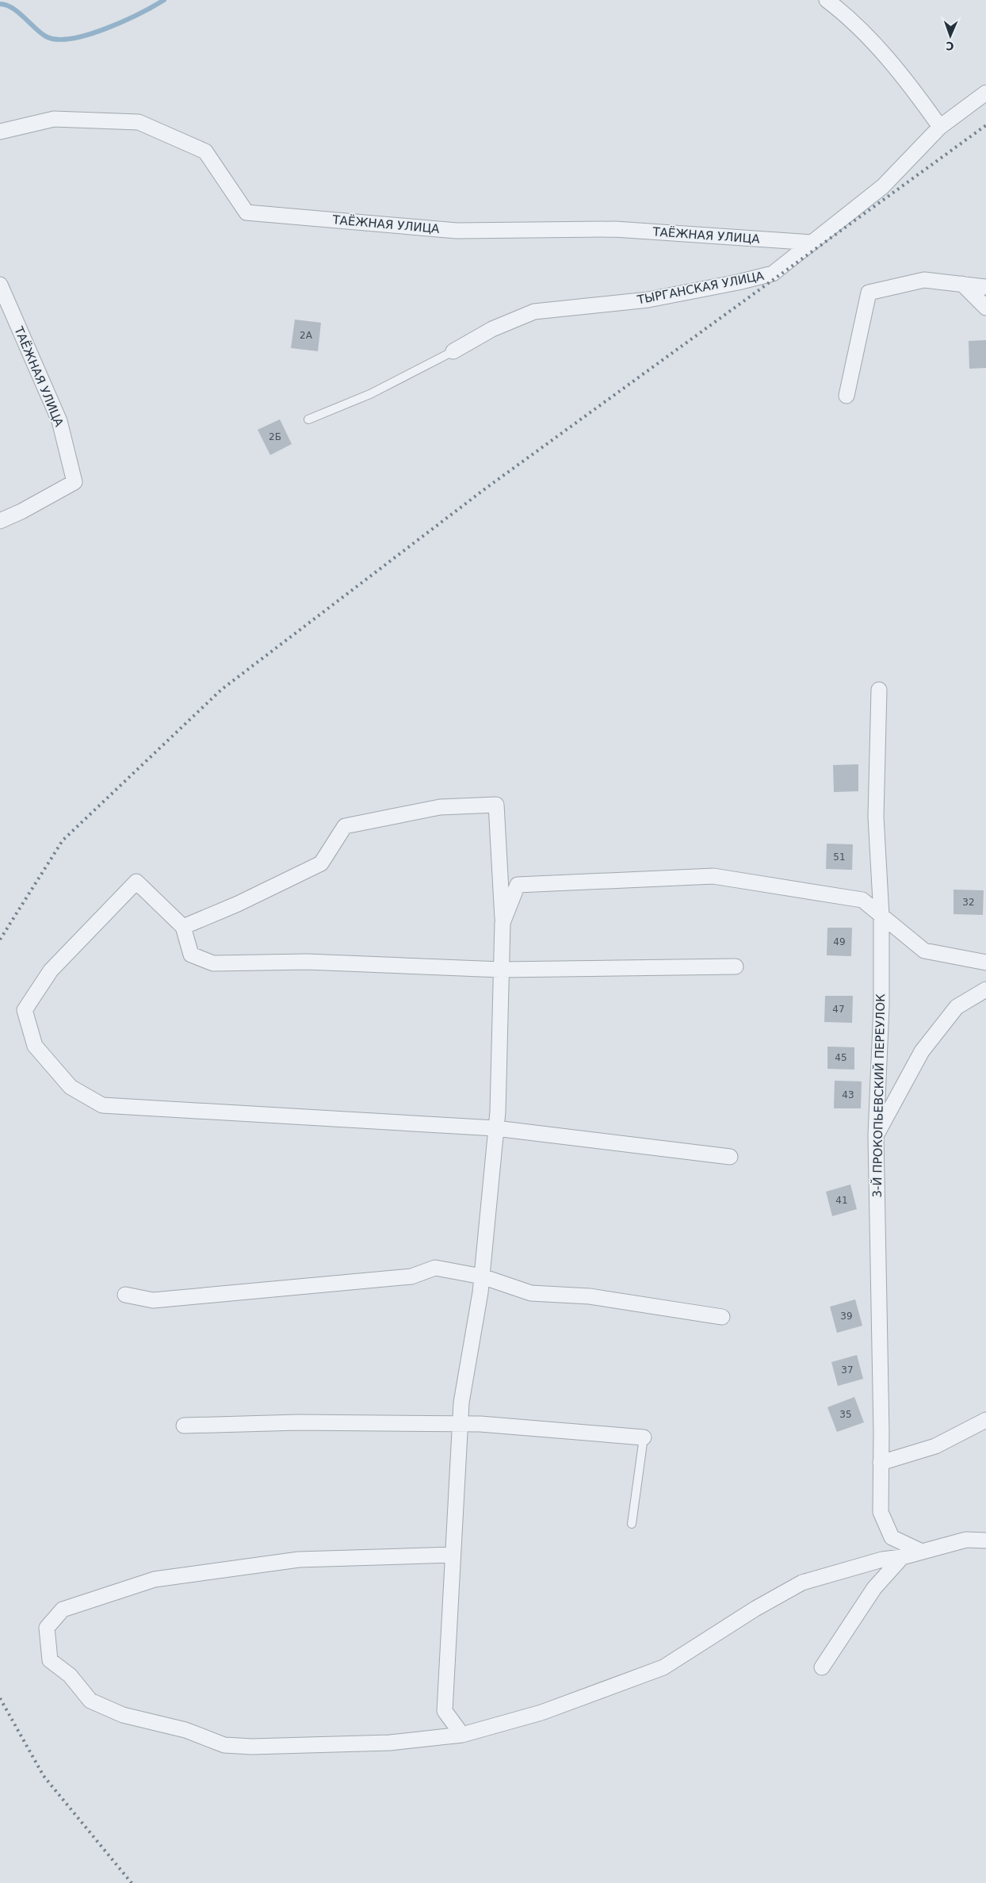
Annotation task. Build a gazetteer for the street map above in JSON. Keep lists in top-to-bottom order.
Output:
{
  "streets": {
    "street": ["ТАЁЖНАЯ УЛИЦА", "ТЫРГАНСКАЯ УЛИЦА", "3-Й ПРОКОПЬЕВСКИЙ ПЕРЕУЛОК"]
  },
  "crossings": [
    ["ТАЁЖНАЯ УЛИЦА", "ТЫРГАНСКАЯ УЛИЦА"]
  ],
  "house_numbers": [
    "2А",
    "2Б",
    "51",
    "32",
    "49",
    "47",
    "45",
    "43",
    "41",
    "39",
    "37",
    "35"
  ],
  "north": "bottom"
}
